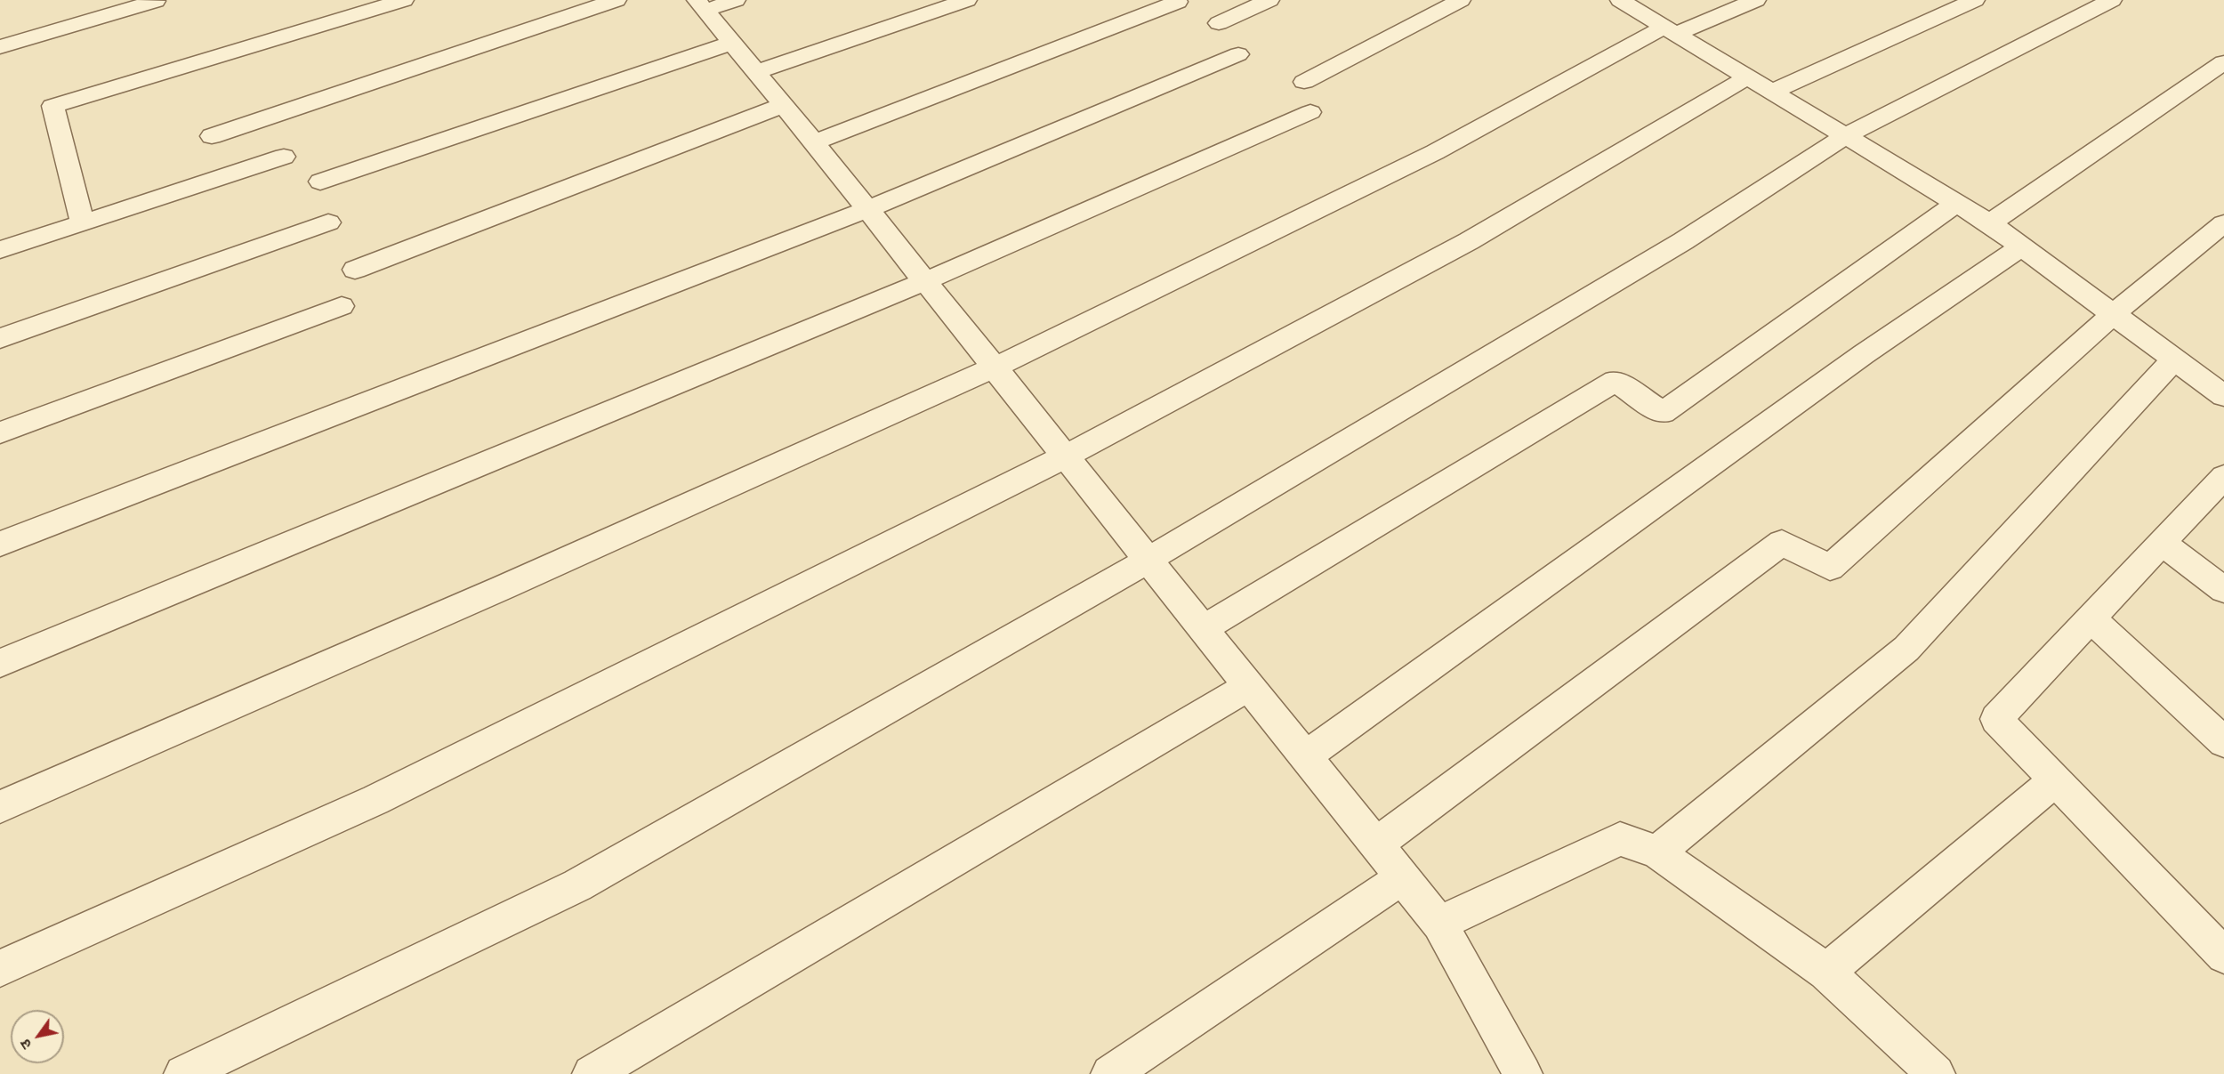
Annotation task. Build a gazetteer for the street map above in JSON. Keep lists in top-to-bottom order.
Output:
{
  "north": "bottom left"
}
